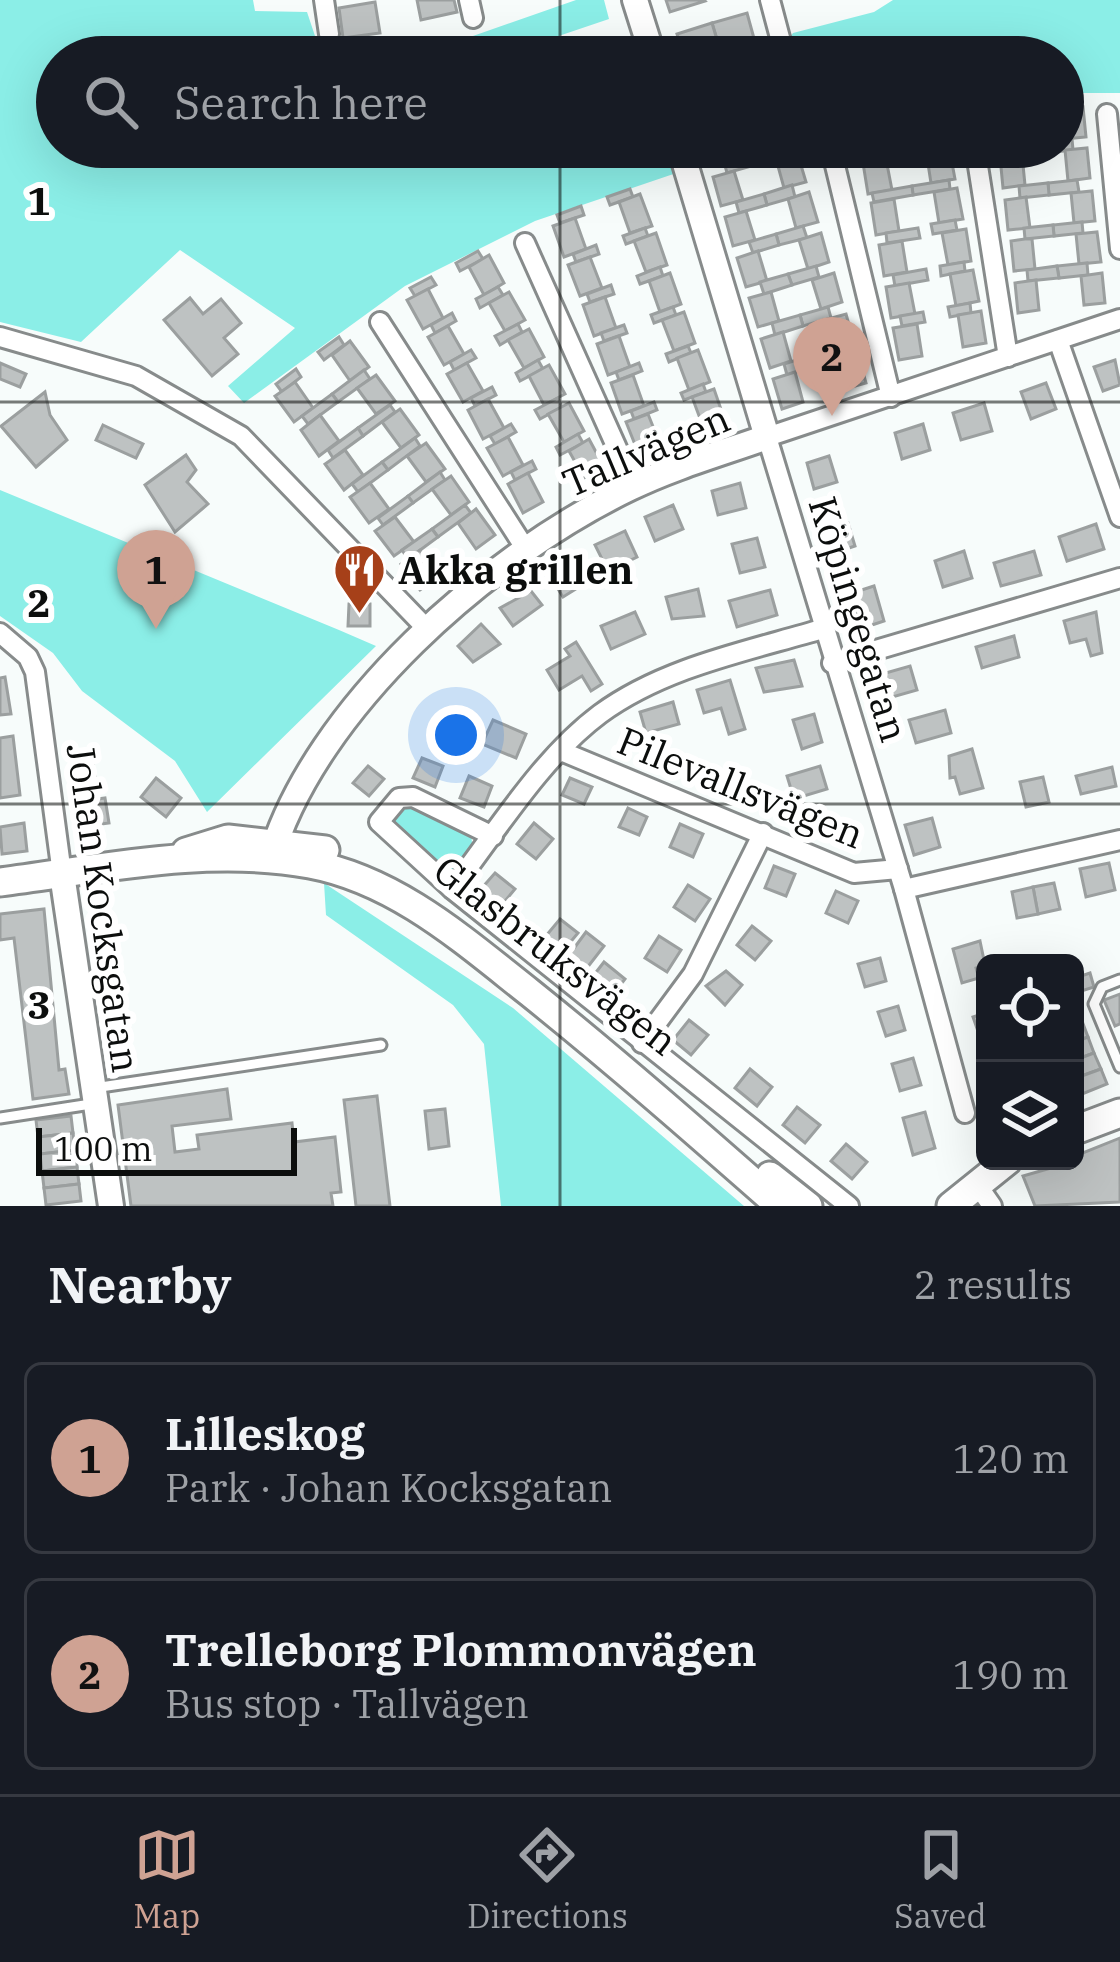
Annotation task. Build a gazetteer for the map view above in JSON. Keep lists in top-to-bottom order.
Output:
{
  "streets": {
    "main road": ["Glasbruksvägen"],
    "street": [
      "Tallvägen",
      "Köpingegatan",
      "Pilevallsvägen",
      "Johan Kocksgatan"
    ]
  },
  "crossings": [
    ["Tallvägen", "Köpingegatan"],
    ["Tallvägen", "Glasbruksvägen"],
    ["Köpingegatan", "Pilevallsvägen"],
    ["Johan Kocksgatan", "Glasbruksvägen"]
  ],
  "places": {
    "restaurant": ["Akka grillen"]
  },
  "scale_bar": "100 m",
  "page": {
    "search": "Search here",
    "pins": ["2", "1"],
    "scale": "100 m",
    "heading": ["Nearby", "2 results"],
    "list": [
      {
        "mark": "1",
        "name": "Lilleskog",
        "note": "Park · Johan Kocksgatan",
        "value": "120 m"
      },
      {
        "mark": "2",
        "name": "Trelleborg Plommonvägen",
        "note": "Bus stop · Tallvägen",
        "value": "190 m"
      }
    ],
    "nav": ["Map", "Directions", "Saved"]
  },
  "grid": {
    "rows": ["1", "2", "3"]
  }
}
